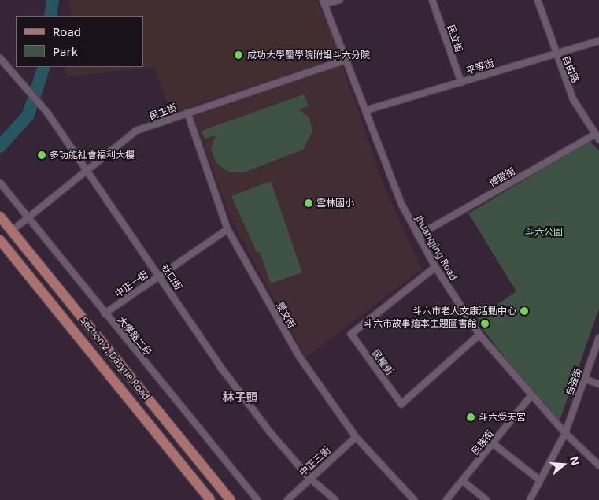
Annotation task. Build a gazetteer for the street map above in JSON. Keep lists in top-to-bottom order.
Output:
{
  "streets": {
    "main road": ["Section 2, Dasyue Road"],
    "street": [
      "民立街",
      "平等街",
      "自由路",
      "民主街",
      "博愛街",
      "Jhuangjing Road",
      "社口街",
      "中正一街",
      "景文街",
      "大學路二段",
      "民權街",
      "自強街",
      "民族街",
      "中正三街"
    ]
  },
  "crossings": [
    ["民立街", "平等街"],
    ["平等街", "自由路"],
    ["平等街", "Jhuangjing Road"],
    ["自由路", "博愛街"],
    ["民主街", "Jhuangjing Road"],
    ["民主街", "社口街"],
    ["民主街", "景文街"],
    ["民主街", "大學路二段"],
    ["民主街", "Section 2, Dasyue Road"],
    ["博愛街", "Jhuangjing Road"],
    ["Jhuangjing Road", "民權街"],
    ["Jhuangjing Road", "自強街"],
    ["Jhuangjing Road", "民族街"],
    ["社口街", "中正一街"],
    ["社口街", "中正三街"],
    ["中正一街", "景文街"],
    ["中正一街", "大學路二段"],
    ["景文街", "中正三街"]
  ],
  "districts": ["林子頭"],
  "parks": ["斗六公園"],
  "places": [
    "成功大學醫學院附設斗六分院",
    "多功能社會福利大樓",
    "雲林國小",
    "斗六市老人文康活動中心",
    "斗六市故事繪本主題圖書館",
    "斗六受天宮"
  ],
  "legend": ["Road", "Park"],
  "north": "right"
}
